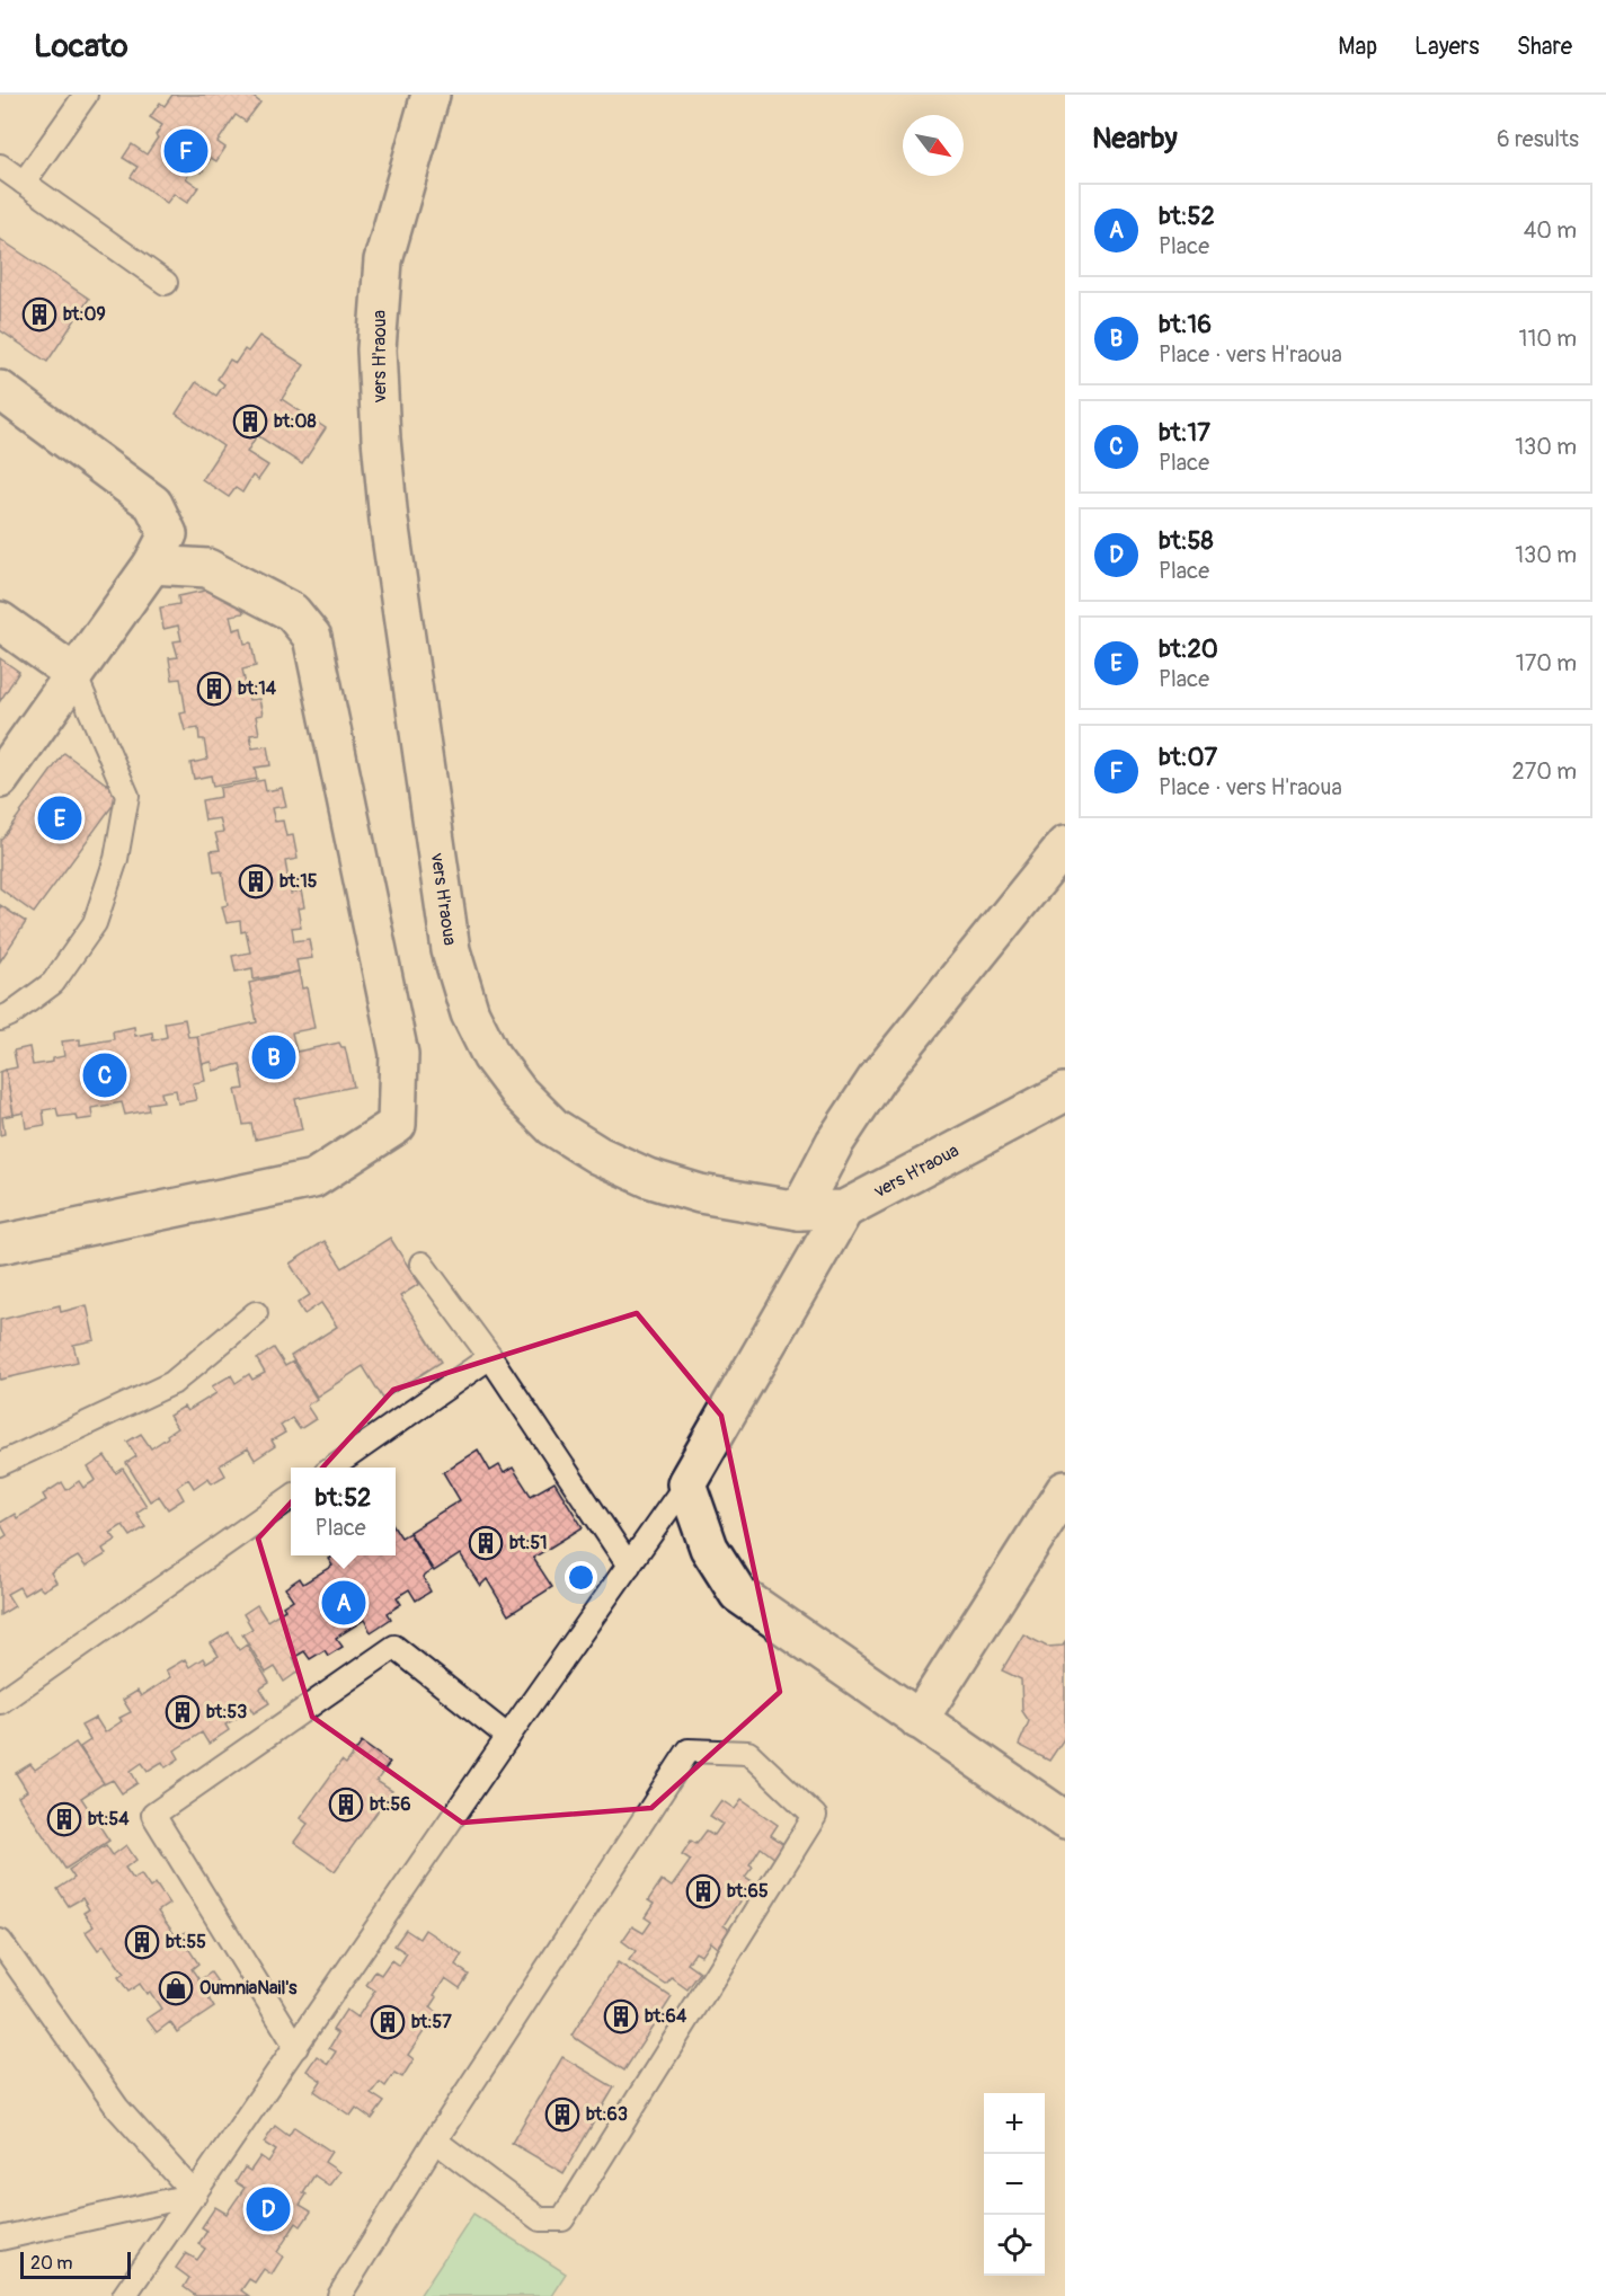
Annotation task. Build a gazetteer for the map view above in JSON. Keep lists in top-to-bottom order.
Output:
{
  "streets": {
    "street": ["vers H'raoua"]
  },
  "places": {
    "building": [
      "bt:09",
      "bt:08",
      "bt:14",
      "bt:15",
      "bt:51",
      "bt:53",
      "bt:56",
      "bt:54",
      "bt:65",
      "bt:55",
      "bt:64",
      "bt:57",
      "bt:63"
    ],
    "shop": ["OumniaNail's"]
  },
  "scale_bar": "20 m",
  "north": "bottom right",
  "page": {
    "header": "Locato",
    "nav": ["Map", "Layers", "Share"],
    "heading": ["Nearby", "6 results"],
    "pins": [
      "F",
      "E",
      "B",
      "C",
      "A",
      "D"
    ],
    "list": [
      {
        "mark": "A",
        "name": "bt:52",
        "note": "Place",
        "value": "40 m"
      },
      {
        "mark": "B",
        "name": "bt:16",
        "note": "Place · vers H'raoua",
        "value": "110 m"
      },
      {
        "mark": "C",
        "name": "bt:17",
        "note": "Place",
        "value": "130 m"
      },
      {
        "mark": "D",
        "name": "bt:58",
        "note": "Place",
        "value": "130 m"
      },
      {
        "mark": "E",
        "name": "bt:20",
        "note": "Place",
        "value": "170 m"
      },
      {
        "mark": "F",
        "name": "bt:07",
        "note": "Place · vers H'raoua",
        "value": "270 m"
      }
    ],
    "popup": ["bt:52", "Place"],
    "map_buttons": ["+", "−"],
    "scale": "20 m"
  }
}
